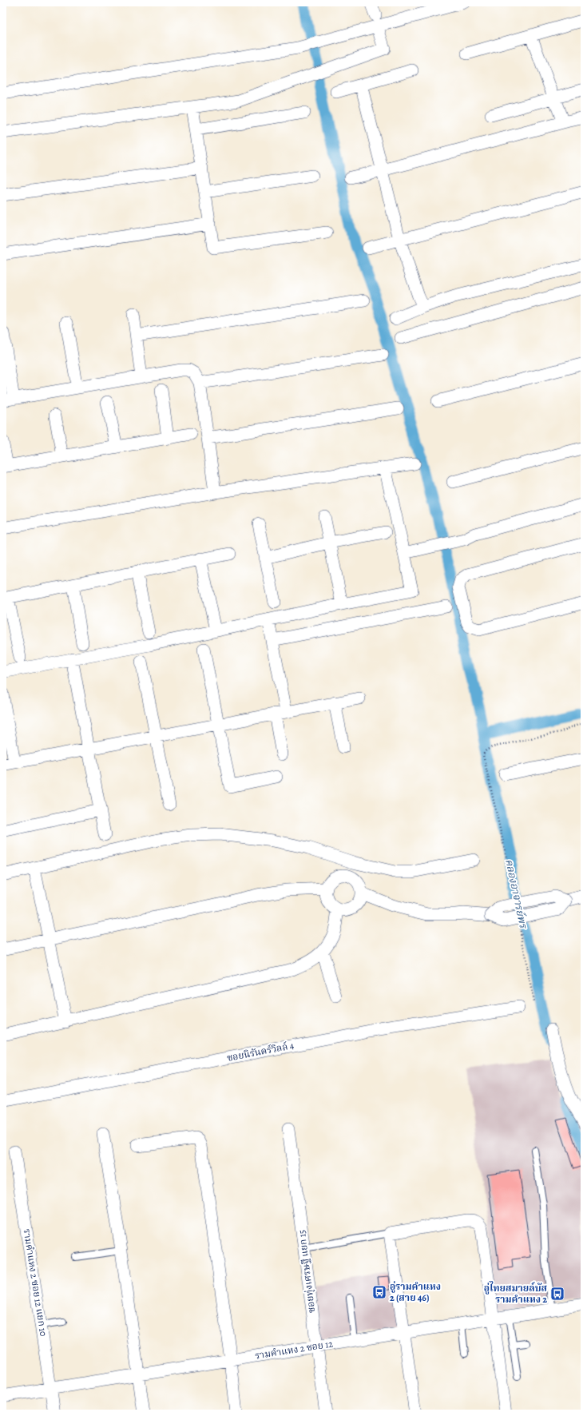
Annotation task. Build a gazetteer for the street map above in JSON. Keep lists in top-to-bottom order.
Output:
{
  "streets": {
    "street": [
      "ซอยนิรันดร์วิลล์ 4",
      "ซอยทุ่งเศรษฐี แยก 15",
      "รามคำแหง 2 ซอย 12 แยก 10",
      "รามคำแหง 2 ซอย 12"
    ]
  },
  "crossings": [
    ["ซอยทุ่งเศรษฐี แยก 15", "รามคำแหง 2 ซอย 12"],
    ["รามคำแหง 2 ซอย 12 แยก 10", "รามคำแหง 2 ซอย 12"]
  ],
  "water": ["คลองอาจารย์พร"],
  "places": {
    "bus stop": ["อู่รามคำแหง 2 (สาย 46)", "อู่ไทยสมายล์บัส รามคำแหง 2"]
  }
}
